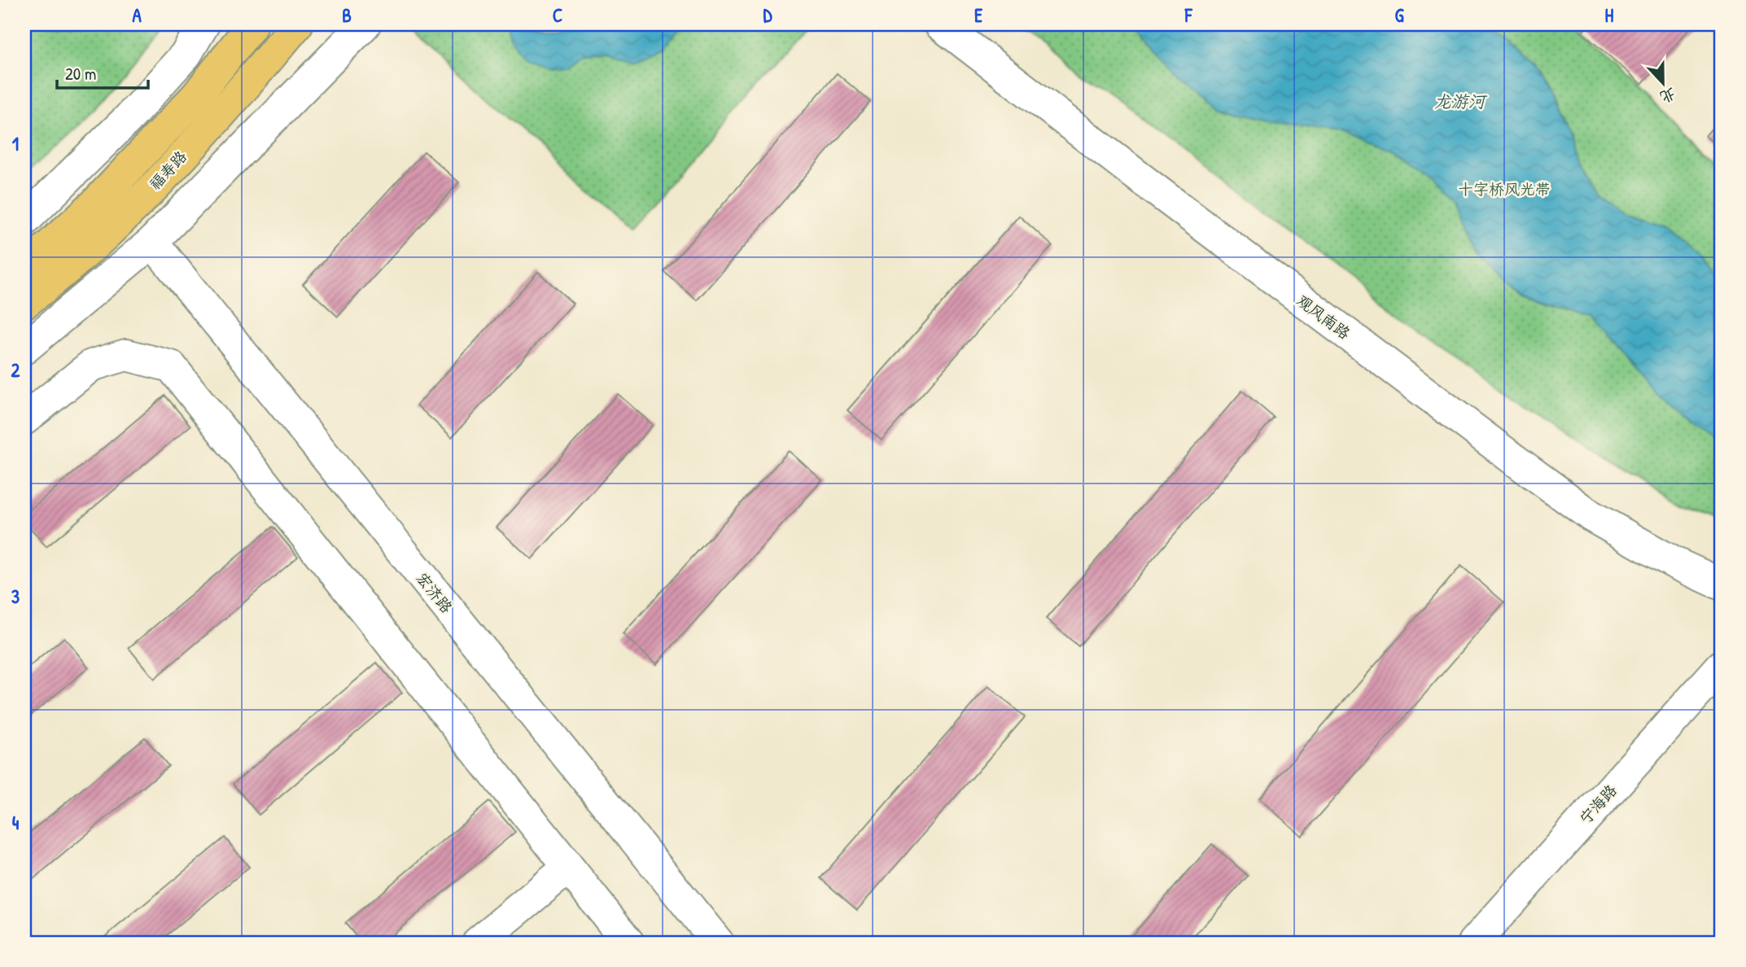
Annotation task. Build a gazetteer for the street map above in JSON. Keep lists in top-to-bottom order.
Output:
{
  "streets": {
    "main road": ["福寿路"],
    "street": ["观风南路", "宏济路", "宁海路"]
  },
  "water": ["龙游河"],
  "parks": ["十字桥风光带"],
  "scale_bar": "20 m",
  "north": "bottom",
  "grid": {
    "columns": [
      "A",
      "B",
      "C",
      "D",
      "E",
      "F",
      "G",
      "H"
    ],
    "rows": [
      "1",
      "2",
      "3",
      "4"
    ]
  }
}
